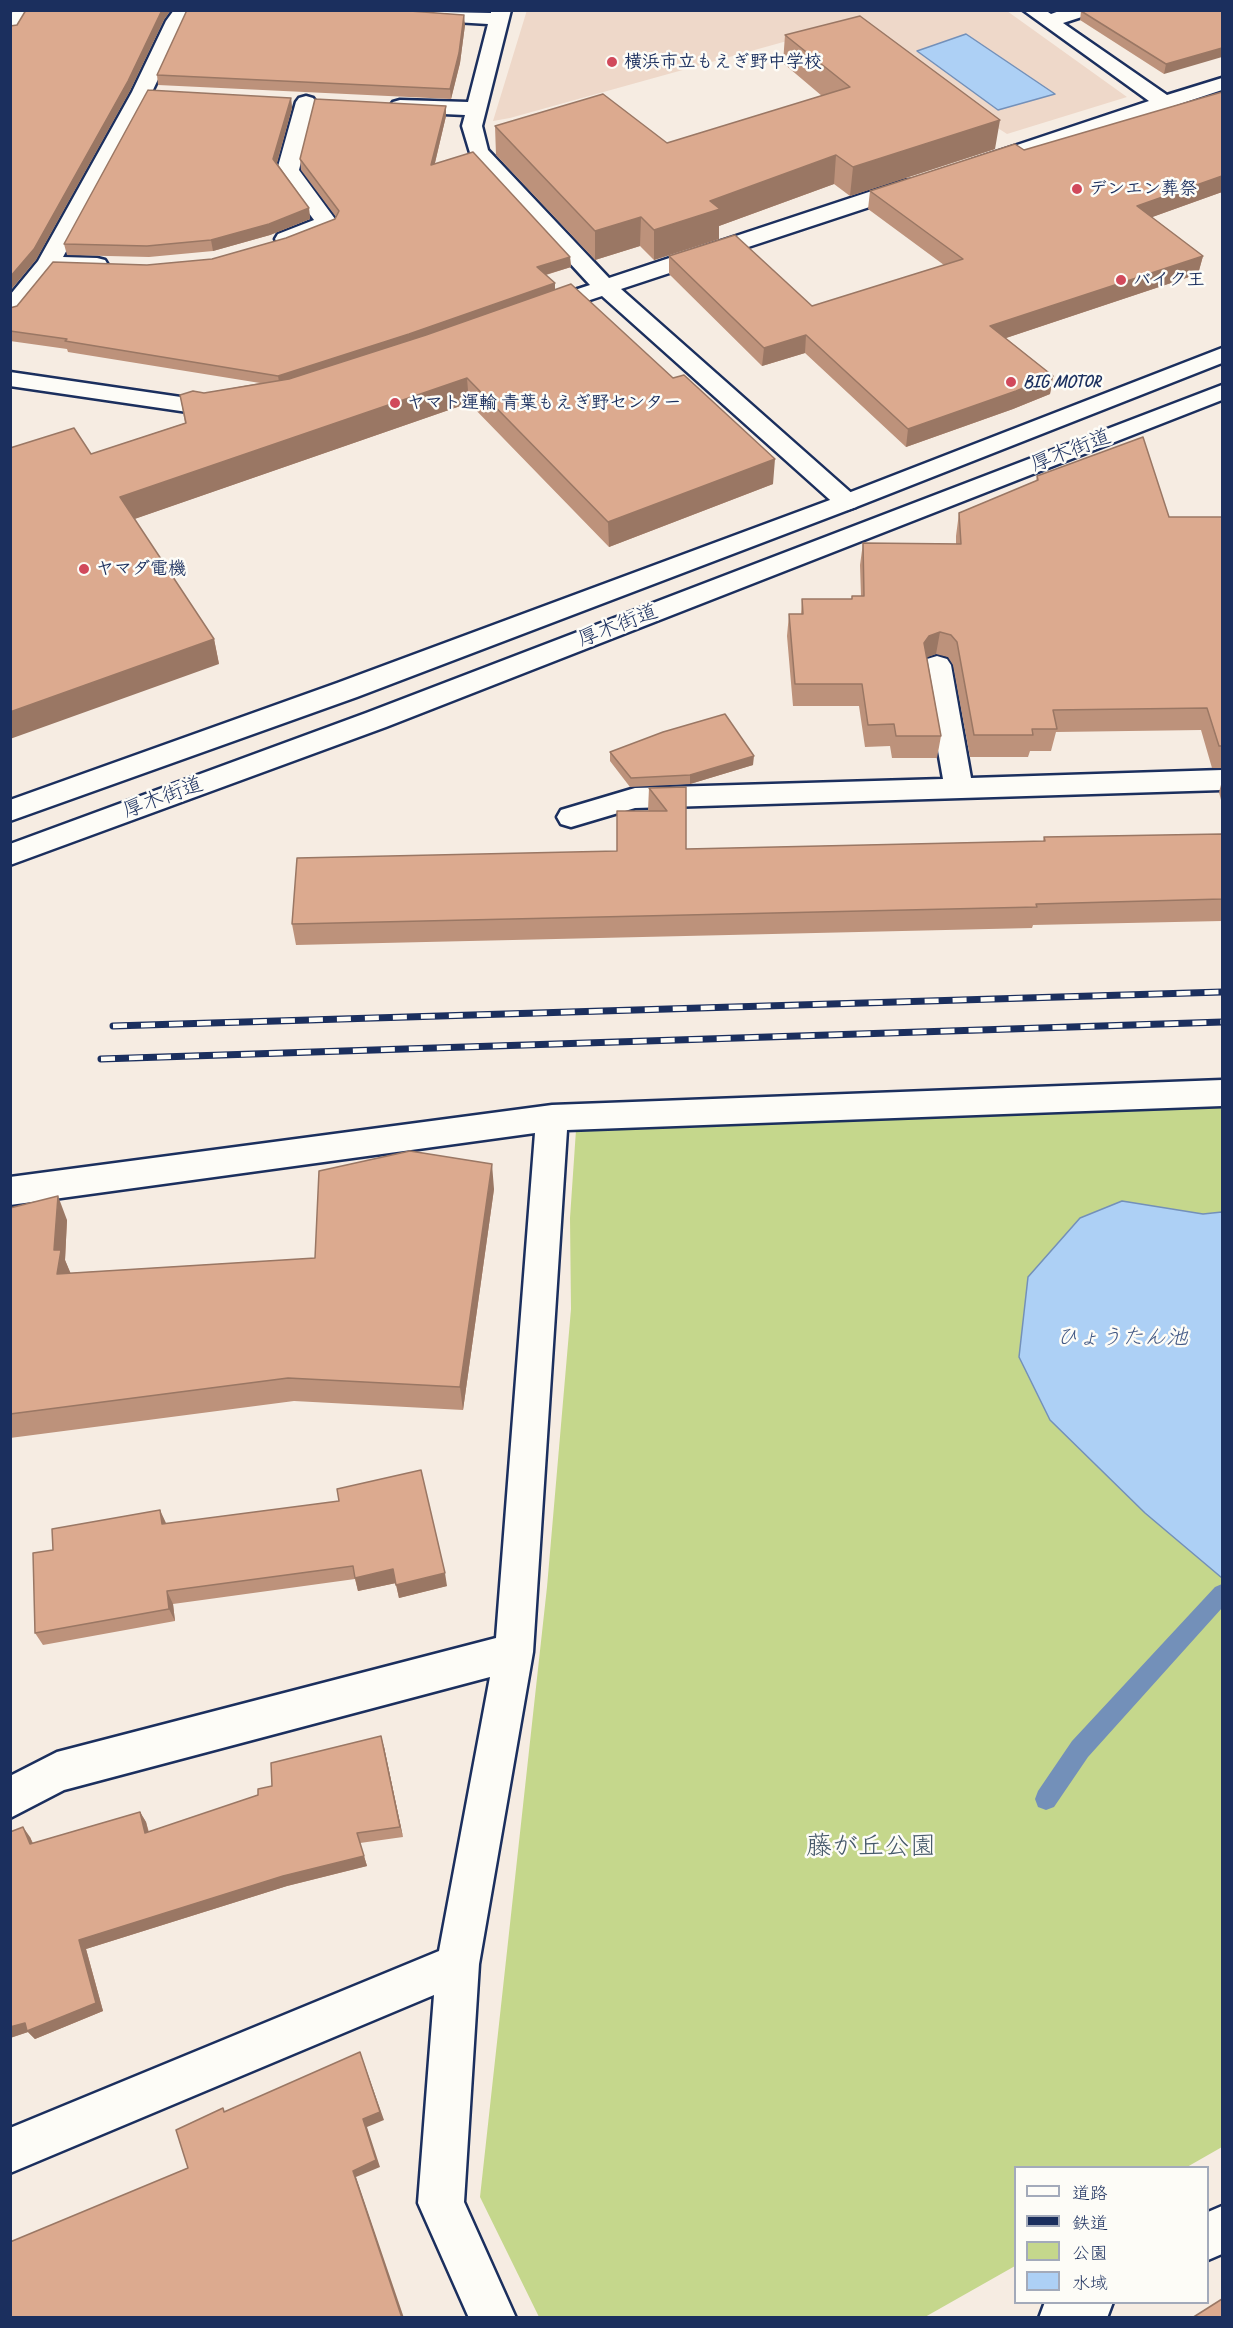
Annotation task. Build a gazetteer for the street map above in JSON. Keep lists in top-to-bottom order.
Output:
{
  "streets": {
    "main road": ["厚木街道"]
  },
  "water": ["ひょうたん池"],
  "parks": ["藤が丘公園"],
  "places": [
    "横浜市立もえぎ野中学校",
    "デンエン葬祭",
    "バイク王",
    "BIG MOTOR",
    "ヤマト運輸 青葉もえぎ野センター",
    "ヤマダ電機"
  ],
  "legend": [
    "道路",
    "鉄道",
    "公園",
    "水域"
  ]
}
